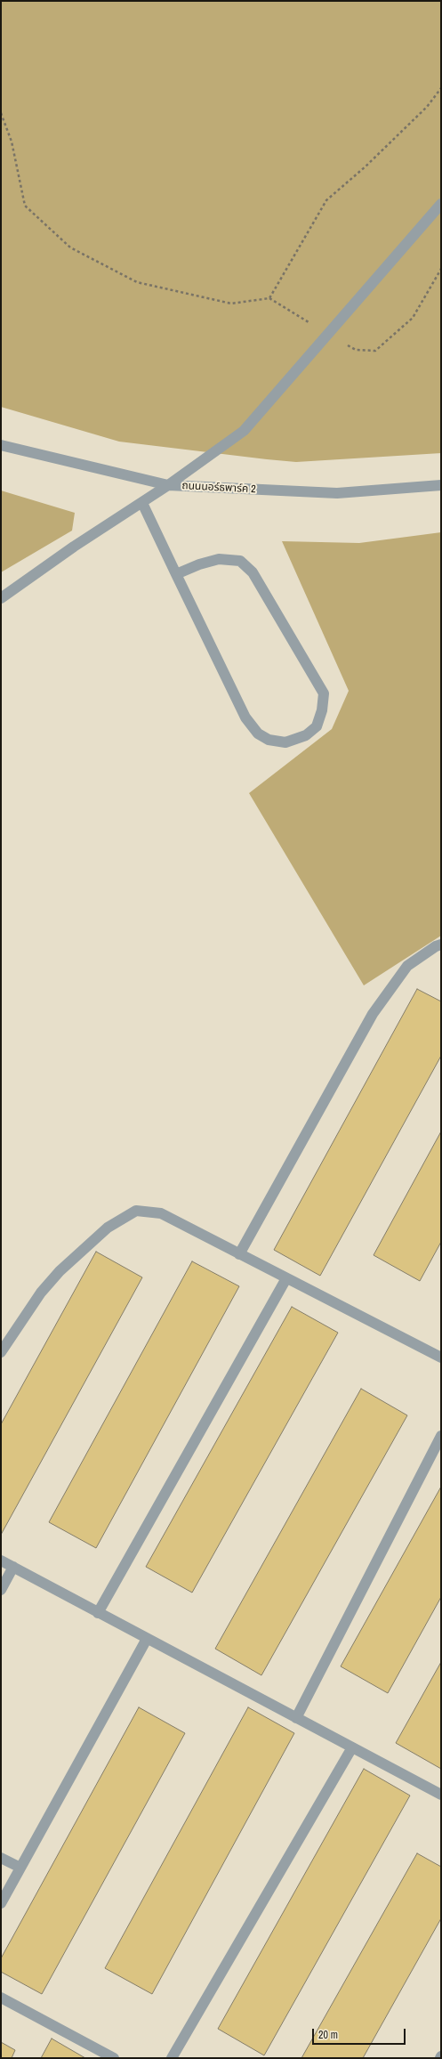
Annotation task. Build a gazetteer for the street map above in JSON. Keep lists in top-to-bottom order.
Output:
{
  "streets": {
    "street": ["ถนนนอร์ธพาร์ค 2"]
  },
  "scale_bar": "20 m"
}
